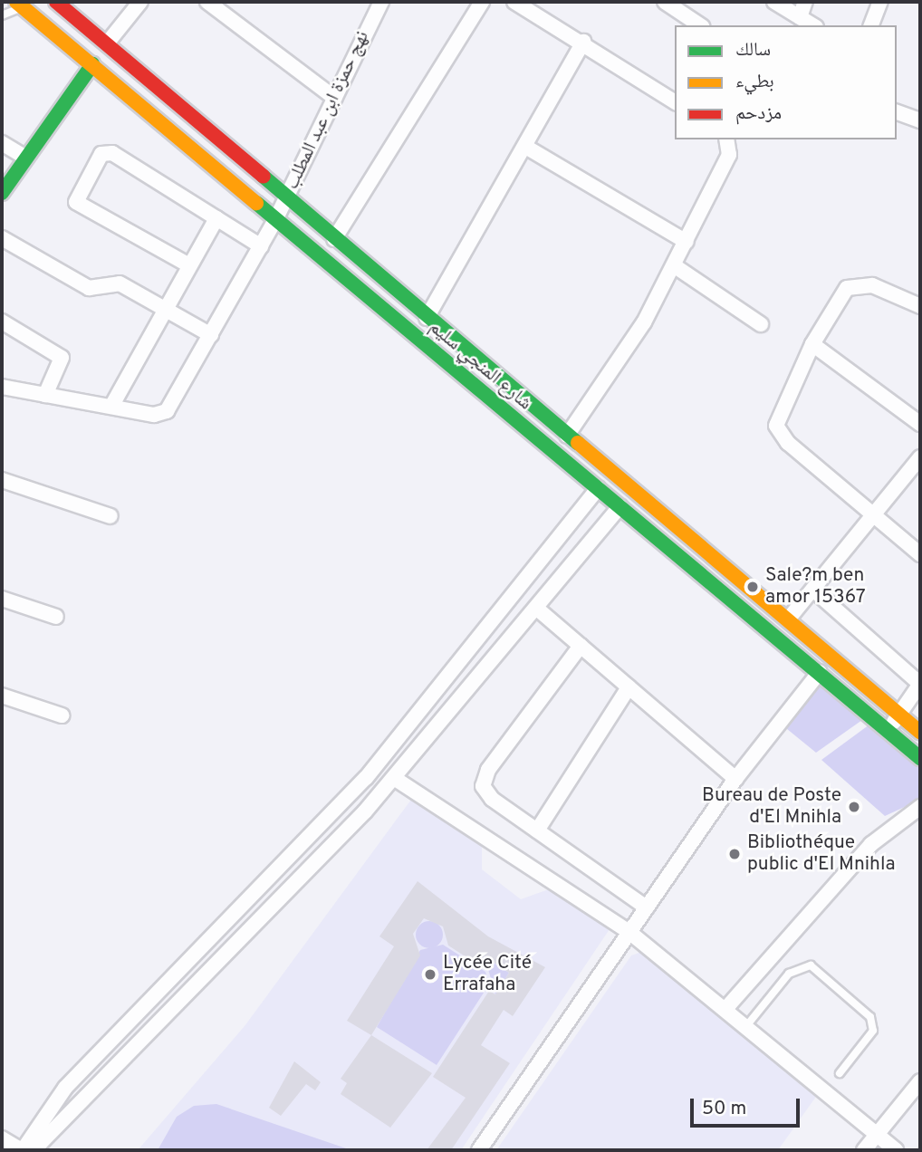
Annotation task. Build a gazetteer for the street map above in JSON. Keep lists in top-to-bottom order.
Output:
{
  "streets": {
    "main road": ["شارع المنجي سليم"],
    "street": ["نهج حمزة ابن عبد المطلب"]
  },
  "crossings": [
    ["نهج حمزة ابن عبد المطلب", "شارع المنجي سليم"]
  ],
  "places": [
    "Sale?m ben amor 15367",
    "Bureau de Poste d'El Mnihla",
    "Bibliothéque public d'El Mnihla",
    "Lycée Cité Errafaha"
  ],
  "legend": ["سالك", "بطيء", "مزدحم"],
  "scale_bar": "50 m"
}
